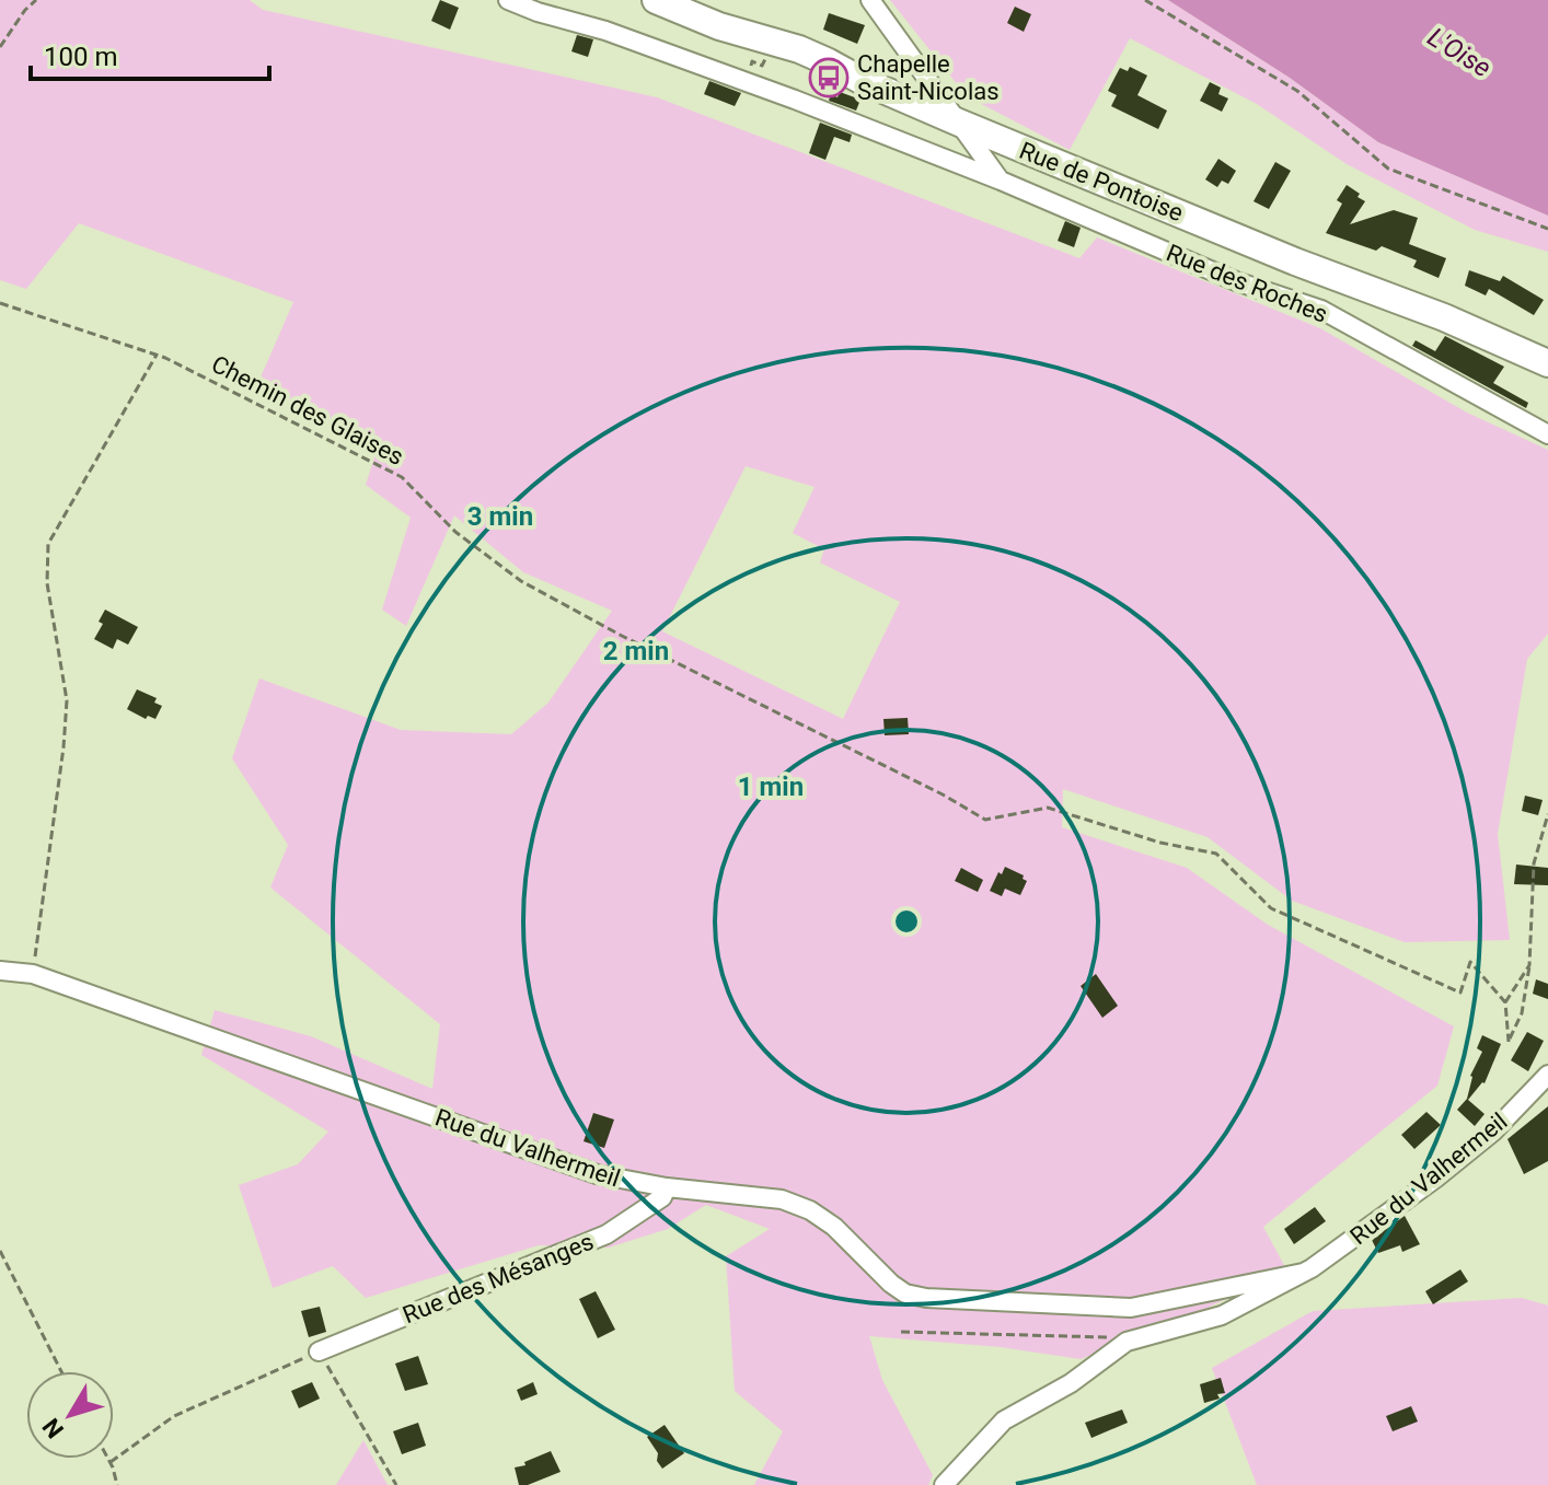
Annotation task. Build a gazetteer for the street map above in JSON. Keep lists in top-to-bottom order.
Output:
{
  "streets": {
    "main road": ["Rue de Pontoise"],
    "street": ["Rue des Roches", "Rue du Valhermeil", "Rue des Mésanges"],
    "path": ["Chemin des Glaises"]
  },
  "crossings": [
    ["Rue du Valhermeil", "Rue des Mésanges"]
  ],
  "water": ["L'Oise"],
  "places": {
    "bus stop": ["Chapelle Saint-Nicolas"]
  },
  "scale_bar": "100 m",
  "north": "bottom left",
  "rings": ["3 min", "2 min", "1 min"]
}
